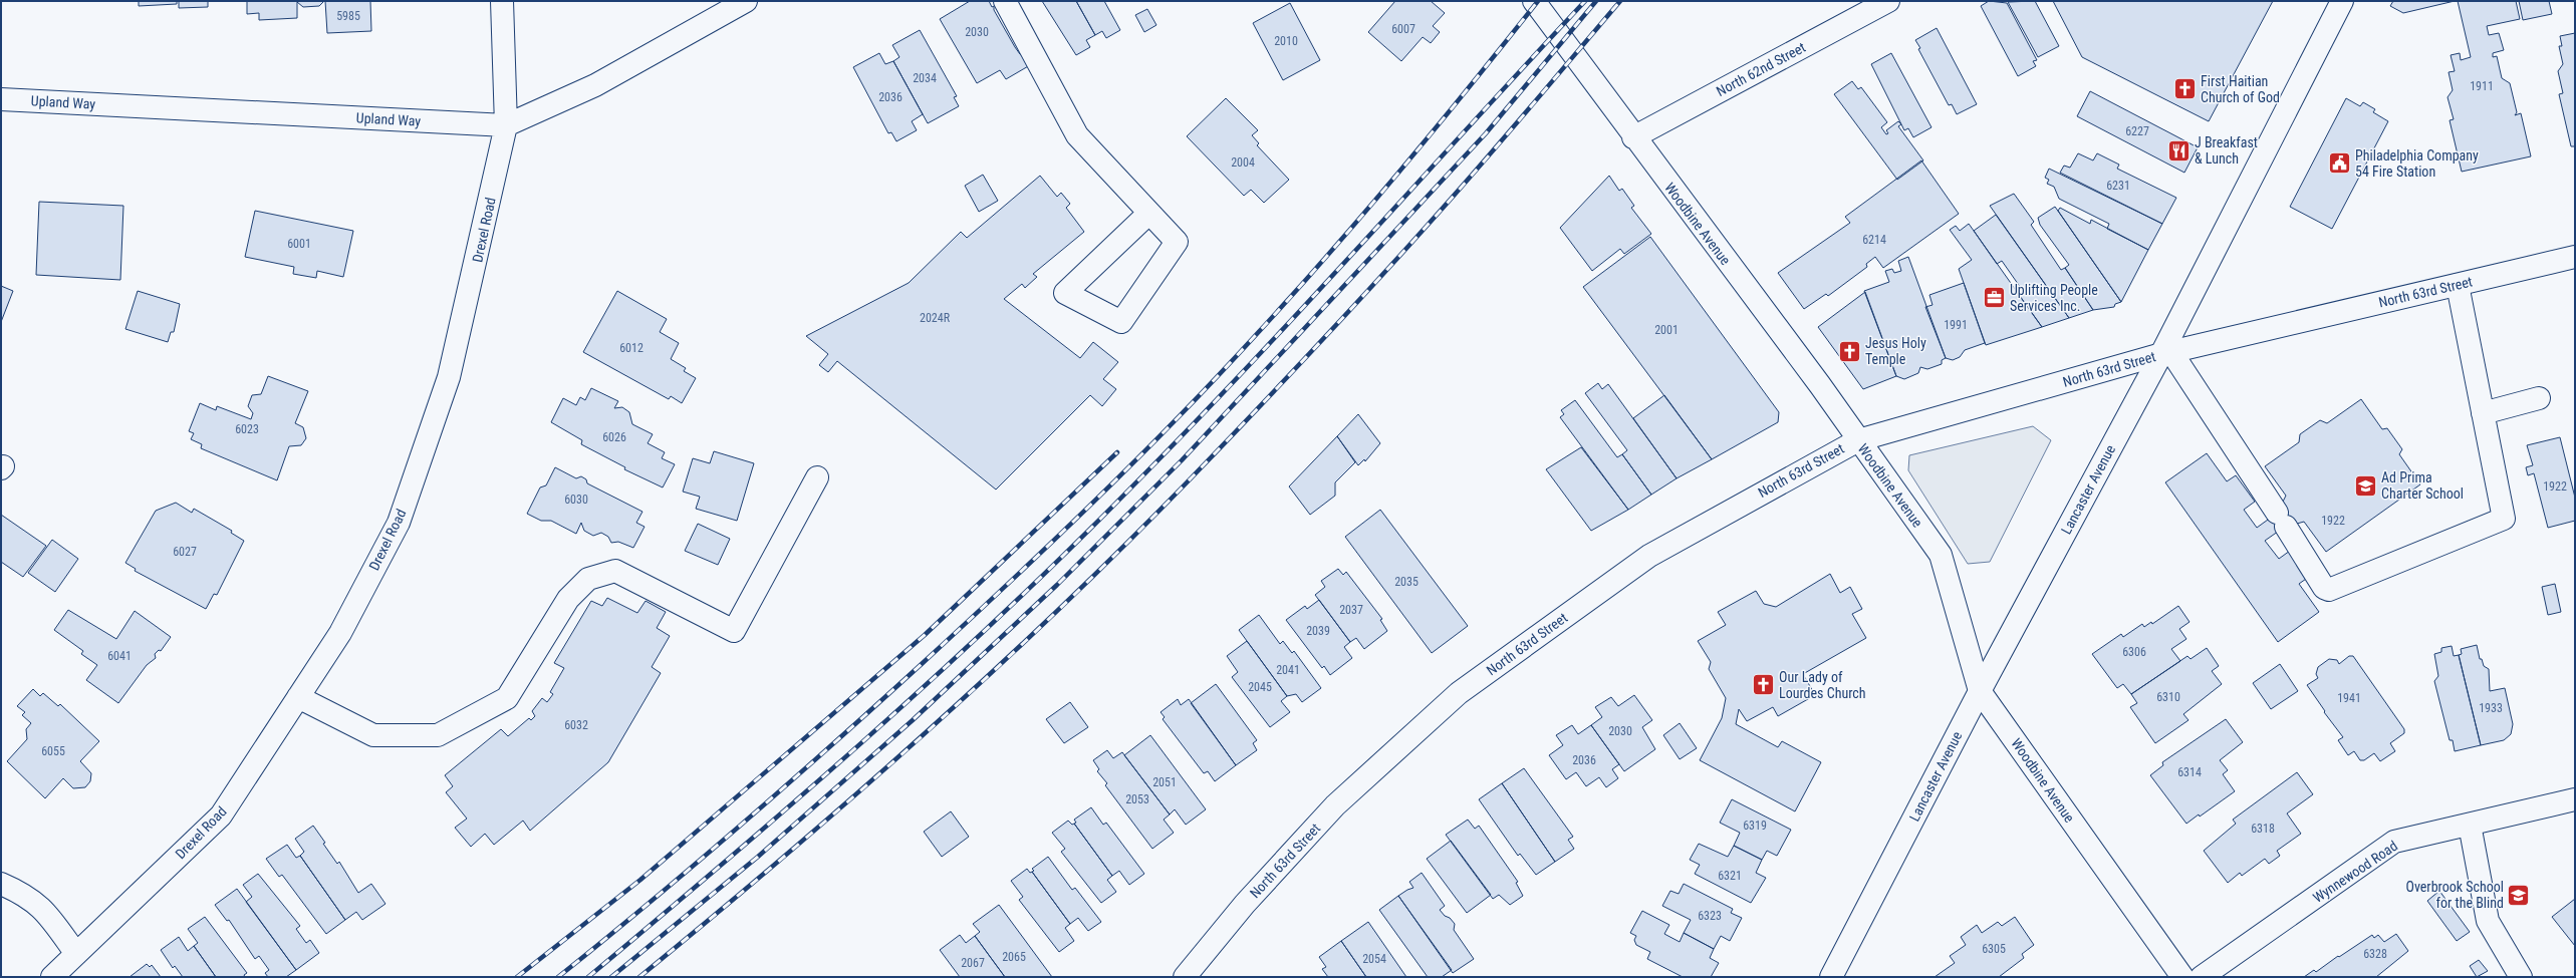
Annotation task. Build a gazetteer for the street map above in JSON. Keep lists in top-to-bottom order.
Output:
{
  "streets": {
    "main road": [
      "North 62nd Street",
      "Upland Way",
      "Woodbine Avenue",
      "Drexel Road",
      "North 63rd Street",
      "Lancaster Avenue",
      "Wynnewood Road"
    ]
  },
  "crossings": [
    ["North 62nd Street", "Woodbine Avenue"],
    ["Upland Way", "Drexel Road"],
    ["Woodbine Avenue", "North 63rd Street"],
    ["Woodbine Avenue", "Lancaster Avenue"],
    ["North 63rd Street", "Lancaster Avenue"]
  ],
  "places": {
    "church": ["First Haitian Church of God", "Jesus Holy Temple", "Our Lady of Lourdes Church"],
    "restaurant": ["J Breakfast & Lunch"],
    "public building": ["Philadelphia Company 54 Fire Station"],
    "office": ["Uplifting People Services Inc."],
    "school or university": ["Ad Prima Charter School", "Overbrook School for the Blind"]
  },
  "house_numbers": [
    "5985",
    "6007",
    "2030",
    "2010",
    "2034",
    "1911",
    "2036",
    "6227",
    "2004",
    "6231",
    "6214",
    "6001",
    "2024R",
    "1991",
    "2001",
    "6012",
    "6023",
    "6026",
    "1922",
    "6030",
    "1922",
    "6027",
    "2035",
    "2037",
    "2039",
    "6306",
    "6041",
    "2041",
    "2045",
    "6310",
    "1941",
    "1933",
    "6032",
    "2030",
    "6055",
    "2036",
    "6314",
    "2051",
    "2053",
    "6319",
    "6318",
    "6321",
    "6323",
    "6305",
    "6328",
    "2065",
    "2054",
    "2067"
  ]
}
